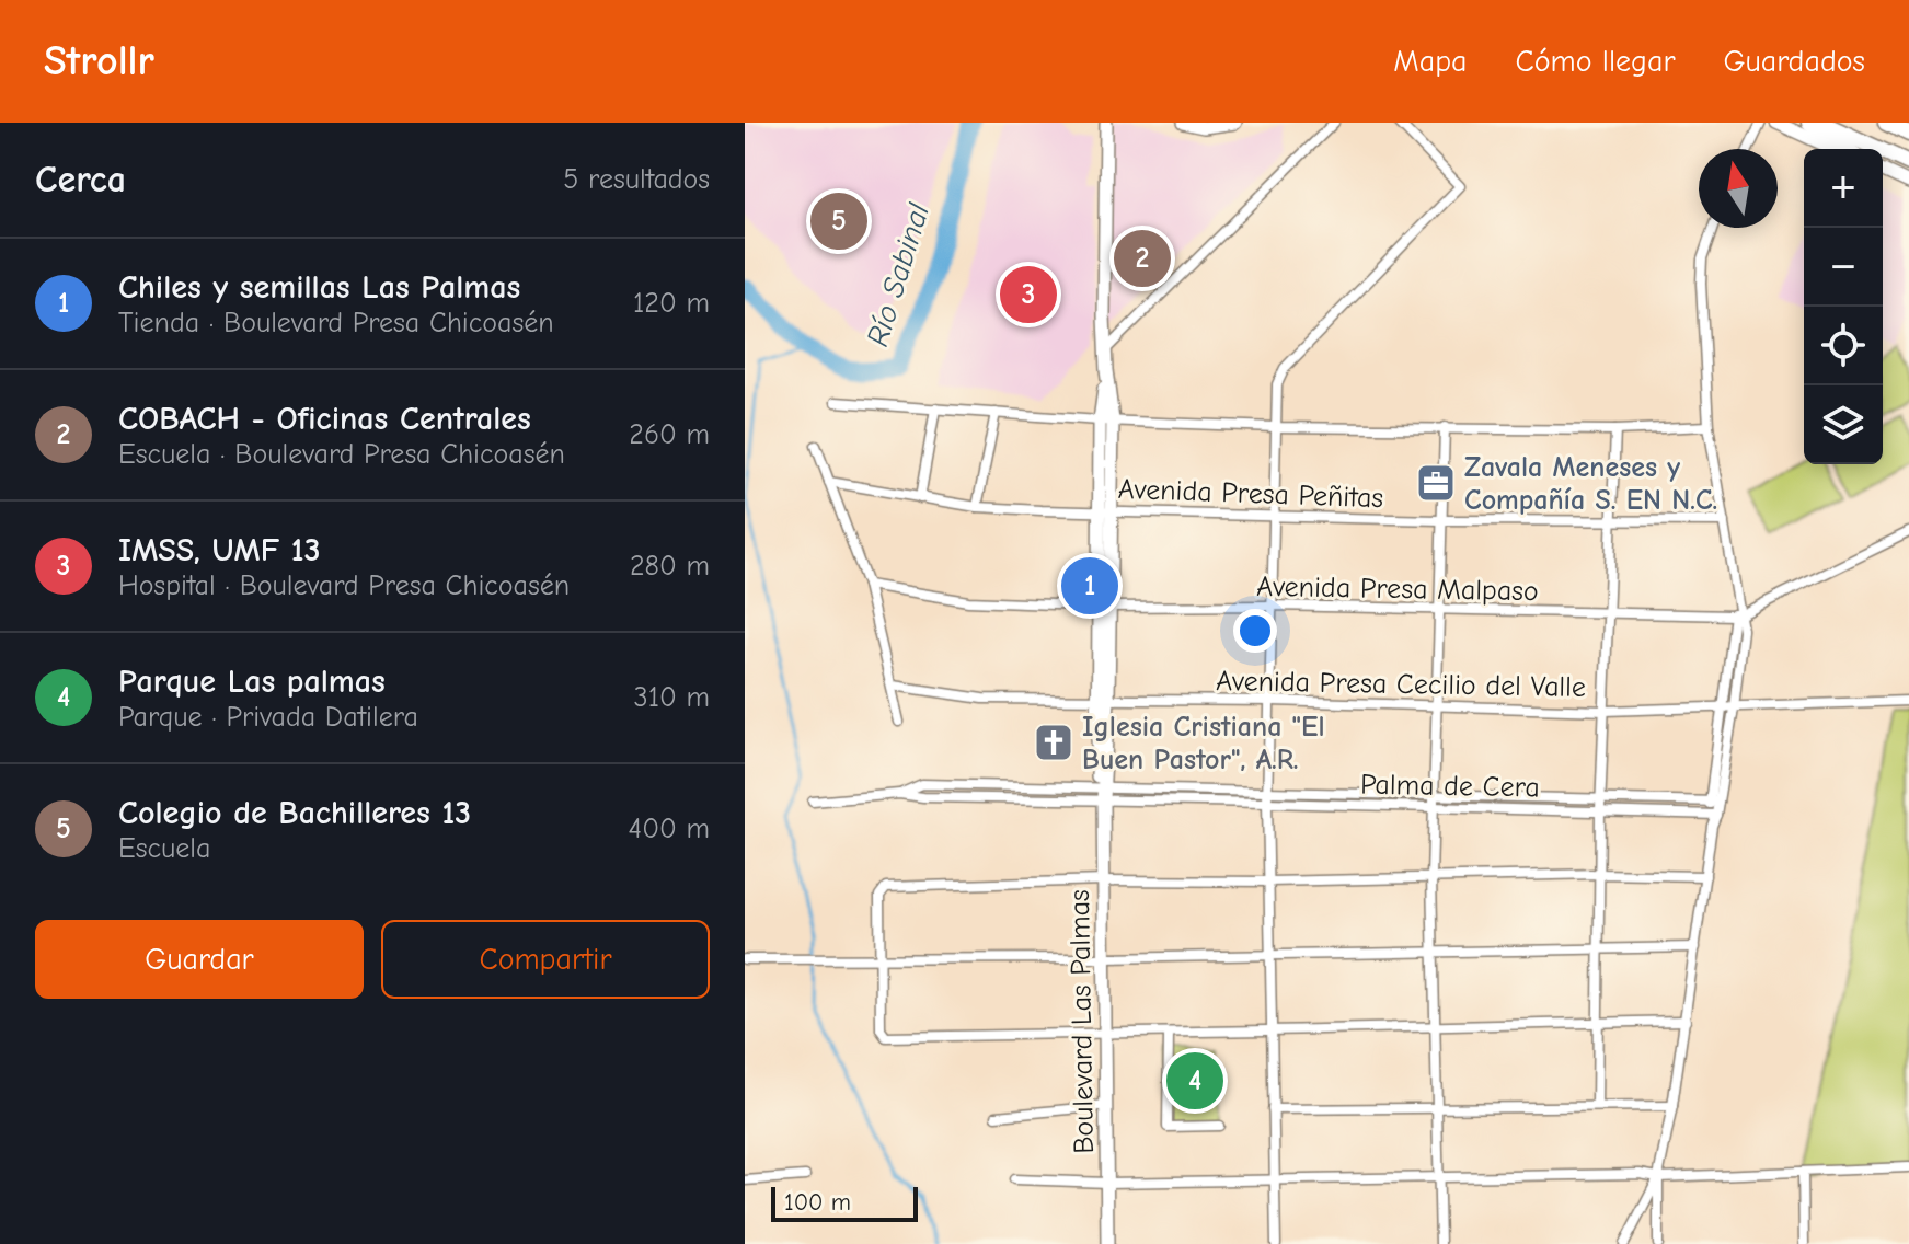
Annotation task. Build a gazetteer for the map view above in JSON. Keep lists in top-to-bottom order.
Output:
{
  "streets": {
    "main road": ["Boulevard Las Palmas"],
    "street": [
      "Avenida Presa Peñitas",
      "Avenida Presa Malpaso",
      "Avenida Presa Cecilio del Valle",
      "Palma de Cera"
    ]
  },
  "crossings": [
    ["Avenida Presa Peñitas", "Boulevard Las Palmas"],
    ["Avenida Presa Malpaso", "Boulevard Las Palmas"],
    ["Avenida Presa Cecilio del Valle", "Boulevard Las Palmas"],
    ["Palma de Cera", "Boulevard Las Palmas"]
  ],
  "water": ["Río Sabinal"],
  "places": {
    "office": ["Zavala Meneses y Compañía S. EN N.C."],
    "church": ["Iglesia Cristiana \"El Buen Pastor\", A.R."]
  },
  "scale_bar": "100 m",
  "north": "top",
  "page": {
    "header": "Strollr",
    "nav": ["Mapa", "Cómo llegar", "Guardados"],
    "heading": ["Cerca", "5 resultados"],
    "map_buttons": ["+", "−"],
    "pins": [
      "5",
      "2",
      "3",
      "1",
      "4"
    ],
    "list": [
      {
        "mark": "1",
        "name": "Chiles y semillas Las Palmas",
        "note": "Tienda · Boulevard Presa Chicoasén",
        "value": "120 m"
      },
      {
        "mark": "2",
        "name": "COBACH - Oficinas Centrales",
        "note": "Escuela · Boulevard Presa Chicoasén",
        "value": "260 m"
      },
      {
        "mark": "3",
        "name": "IMSS, UMF 13",
        "note": "Hospital · Boulevard Presa Chicoasén",
        "value": "280 m"
      },
      {
        "mark": "4",
        "name": "Parque Las palmas",
        "note": "Parque · Privada Datilera",
        "value": "310 m"
      },
      {
        "mark": "5",
        "name": "Colegio de Bachilleres 13",
        "note": "Escuela",
        "value": "400 m"
      }
    ],
    "buttons": ["Guardar", "Compartir"],
    "scale": "100 m"
  }
}
